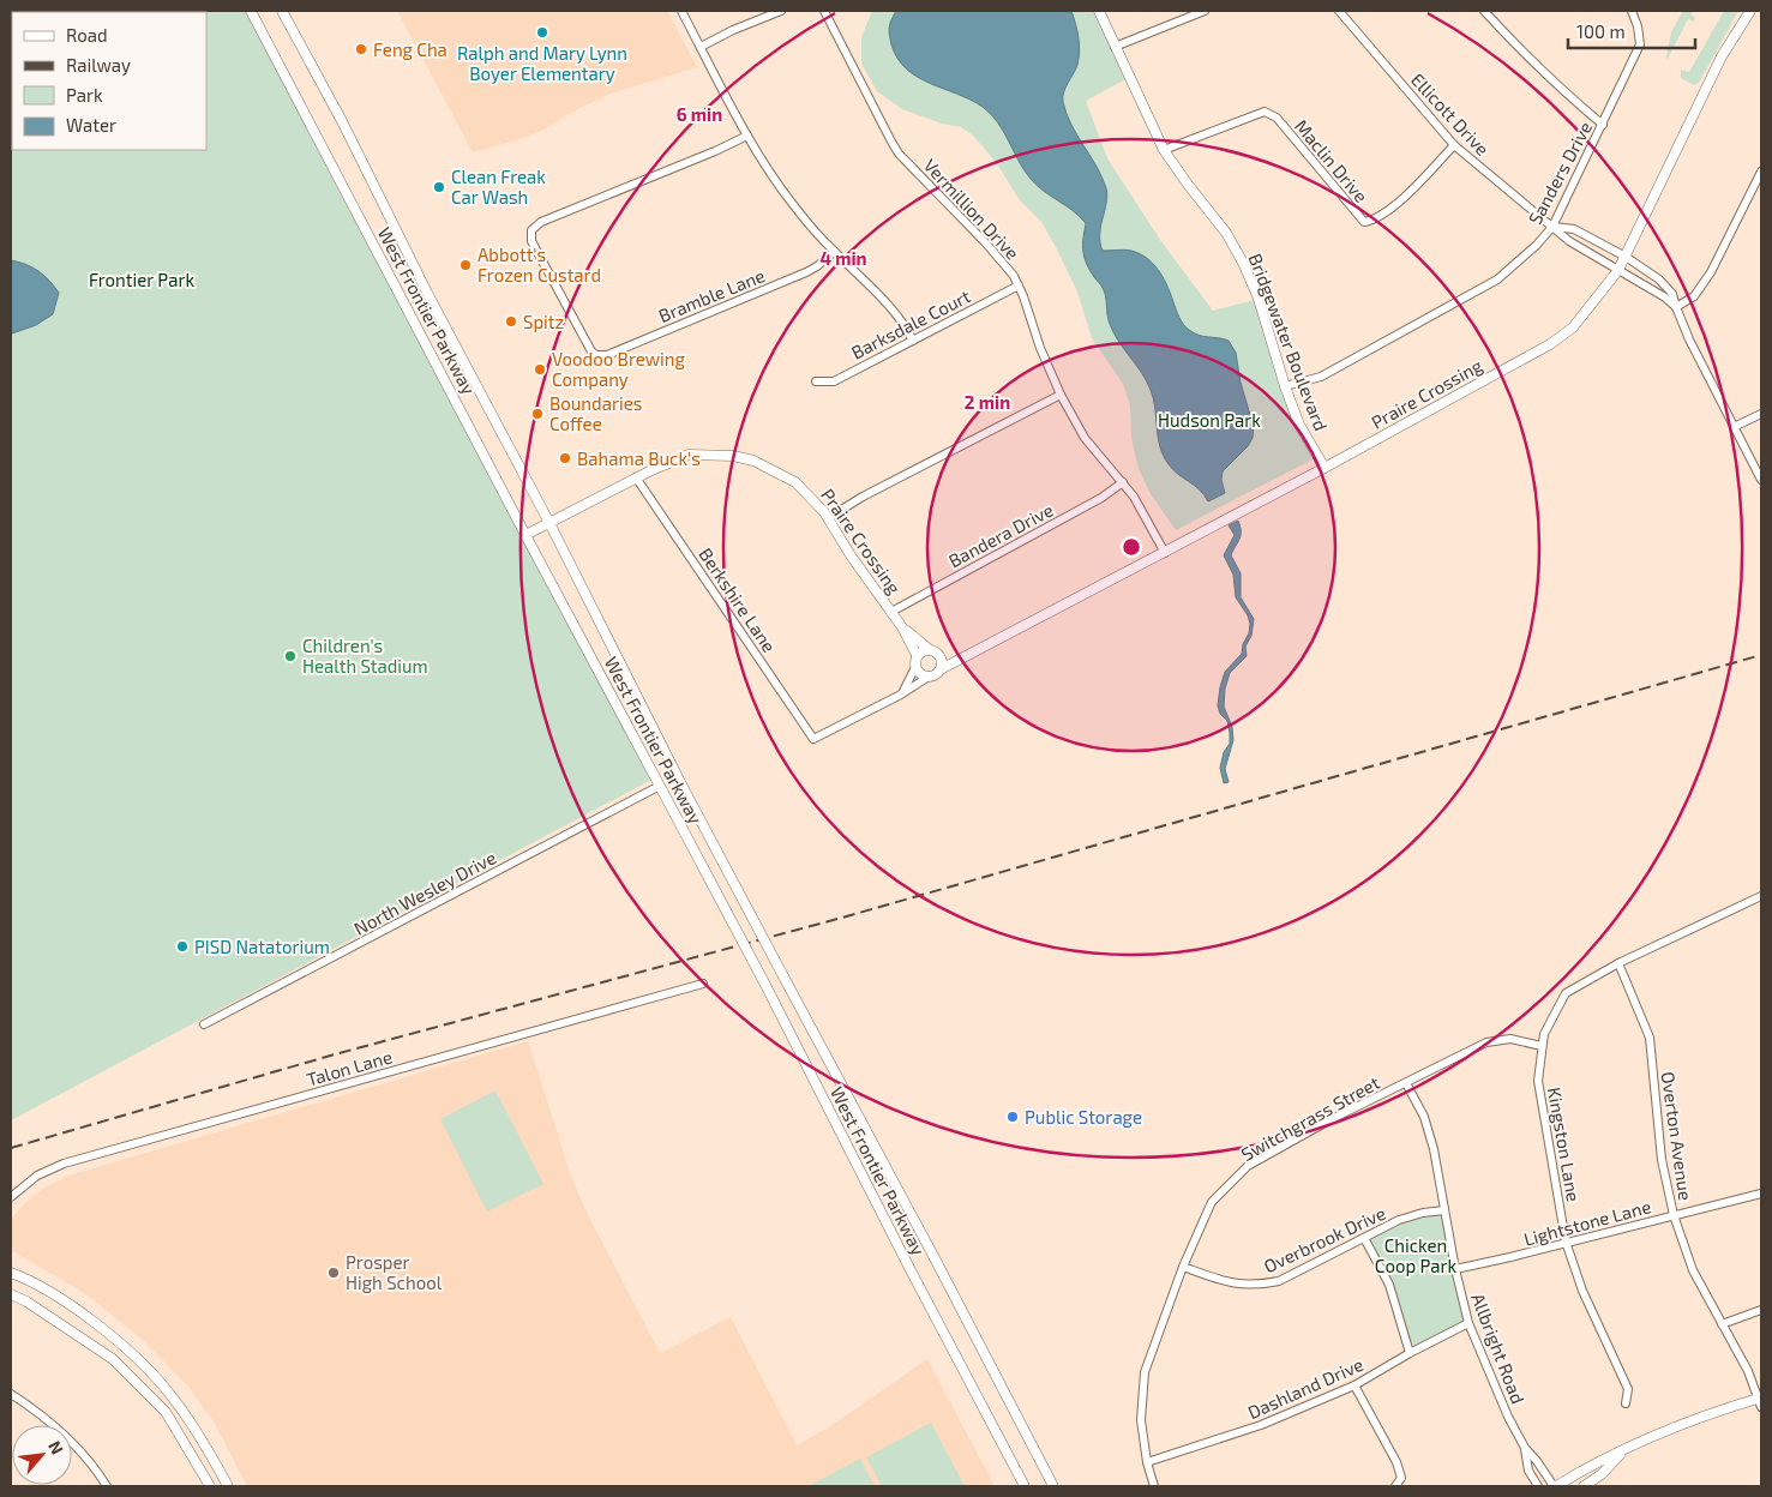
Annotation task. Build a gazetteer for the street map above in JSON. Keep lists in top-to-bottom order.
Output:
{
  "streets": {
    "street": [
      "Ellicott Drive",
      "Maclin Drive",
      "Sanders Drive",
      "Vermillion Drive",
      "Bramble Lane",
      "West Frontier Parkway",
      "Barksdale Court",
      "Bridgewater Boulevard",
      "Praire Crossing",
      "Bandera Drive",
      "Berkshire Lane",
      "North Wesley Drive",
      "Talon Lane",
      "Switchgrass Street",
      "Overton Avenue",
      "Kingston Lane",
      "Lightstone Lane",
      "Overbrook Drive",
      "Allbright Road",
      "Dashland Drive"
    ]
  },
  "crossings": [
    ["Ellicott Drive", "Maclin Drive"],
    ["Ellicott Drive", "Sanders Drive"],
    ["Ellicott Drive", "Praire Crossing"],
    ["Maclin Drive", "Bridgewater Boulevard"],
    ["Sanders Drive", "Bridgewater Boulevard"],
    ["Vermillion Drive", "Barksdale Court"],
    ["Vermillion Drive", "Praire Crossing"],
    ["Vermillion Drive", "Bandera Drive"],
    ["West Frontier Parkway", "Praire Crossing"],
    ["West Frontier Parkway", "North Wesley Drive"],
    ["Bridgewater Boulevard", "Praire Crossing"],
    ["Praire Crossing", "Bandera Drive"],
    ["Praire Crossing", "Berkshire Lane"],
    ["Switchgrass Street", "Kingston Lane"],
    ["Switchgrass Street", "Overbrook Drive"],
    ["Switchgrass Street", "Allbright Road"],
    ["Switchgrass Street", "Dashland Drive"],
    ["Overton Avenue", "Kingston Lane"],
    ["Overton Avenue", "Lightstone Lane"],
    ["Kingston Lane", "Lightstone Lane"],
    ["Lightstone Lane", "Allbright Road"],
    ["Overbrook Drive", "Allbright Road"],
    ["Allbright Road", "Dashland Drive"]
  ],
  "parks": ["Frontier Park", "Hudson Park", "Chicken Coop Park"],
  "places": [
    "Ralph and Mary Lynn Boyer Elementary",
    "Feng Cha",
    "Clean Freak Car Wash",
    "Abbott's Frozen Custard",
    "Spitz",
    "Voodoo Brewing Company",
    "Boundaries Coffee",
    "Bahama Buck's",
    "Children's Health Stadium",
    "PISD Natatorium",
    "Public Storage",
    "Prosper High School"
  ],
  "legend": [
    "Road",
    "Railway",
    "Park",
    "Water"
  ],
  "scale_bar": "100 m",
  "north": "top right",
  "rings": ["6 min", "4 min", "2 min"]
}
